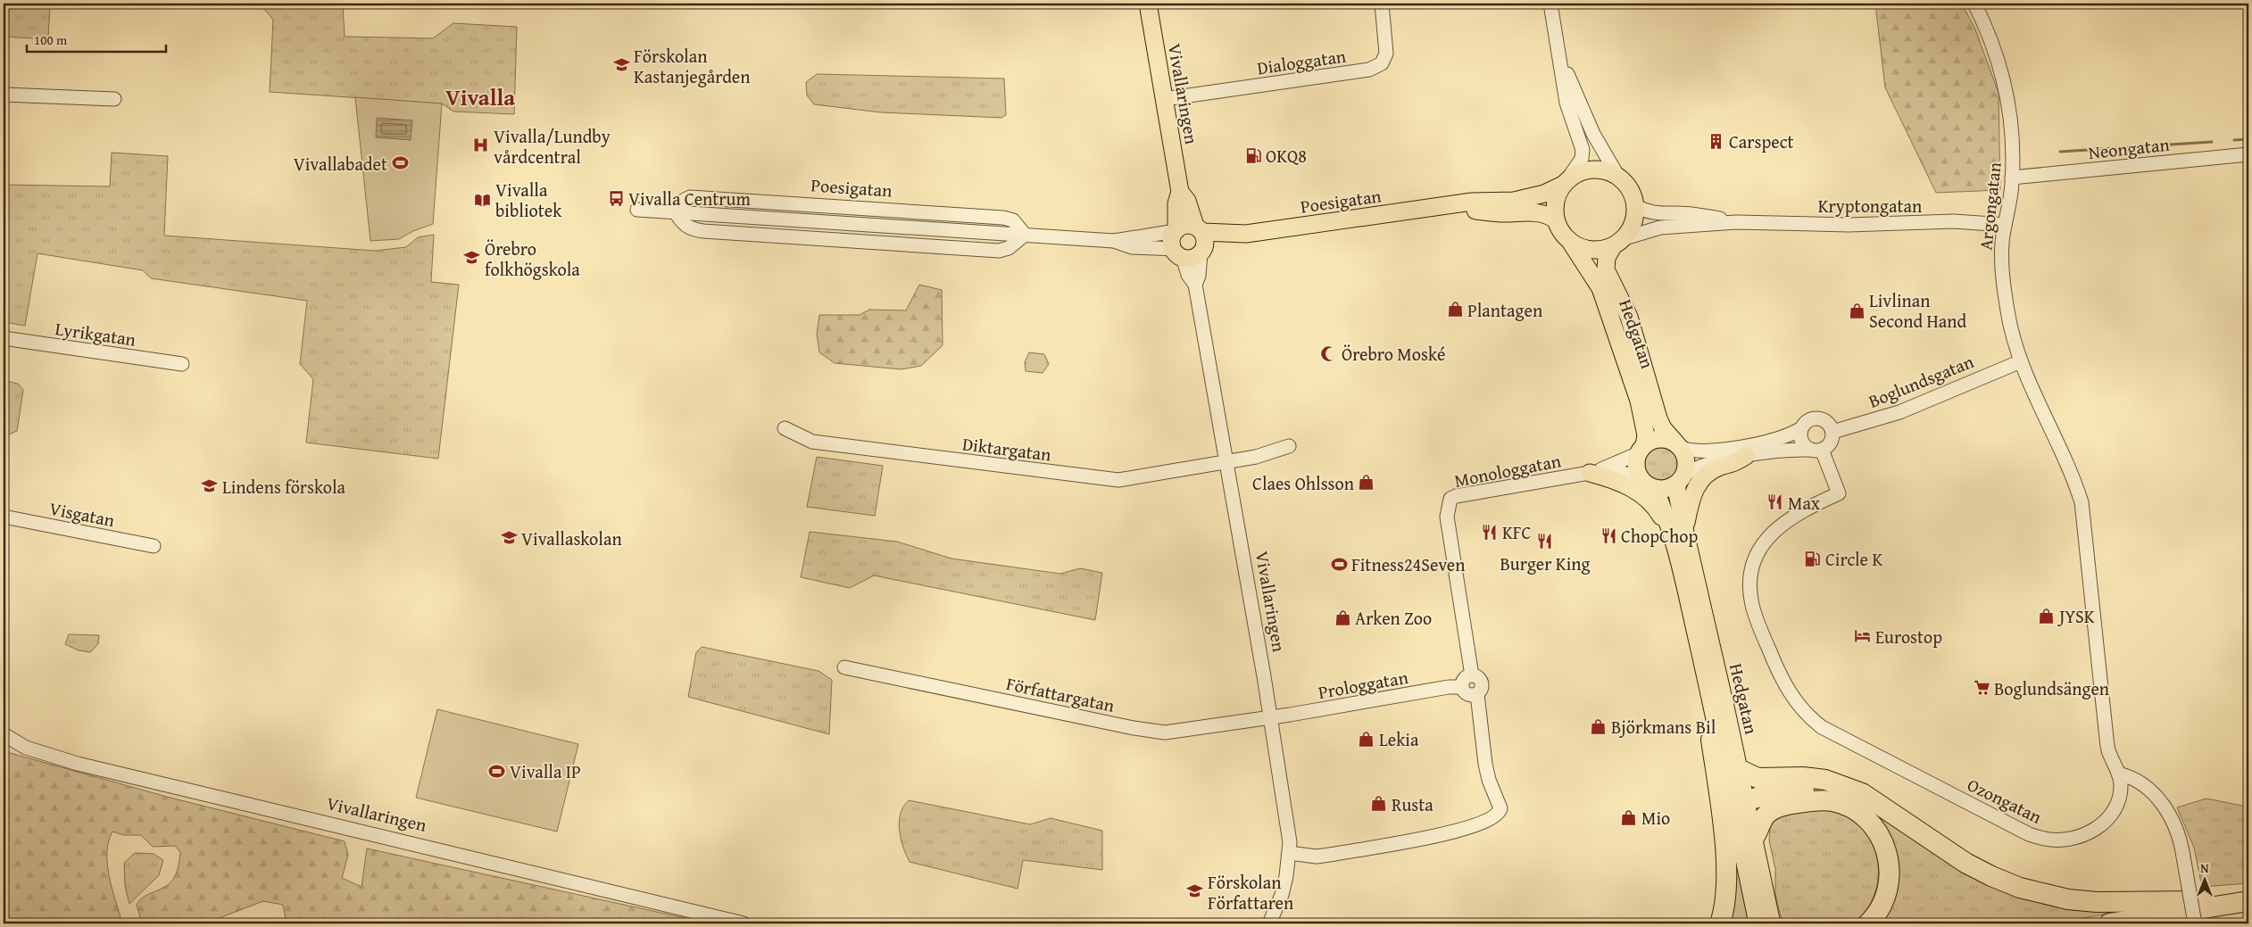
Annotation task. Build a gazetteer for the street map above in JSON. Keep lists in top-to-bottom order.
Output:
{
  "streets": {
    "main road": ["Vivallaringen", "Poesigatan", "Hedgatan"],
    "street": [
      "Dialoggatan",
      "Neongatan",
      "Kryptongatan",
      "Argongatan",
      "Lyrikgatan",
      "Boglundsgatan",
      "Diktargatan",
      "Monologgatan",
      "Visgatan",
      "Prologgatan",
      "Författargatan",
      "Ozongatan"
    ]
  },
  "crossings": [
    ["Dialoggatan", "Vivallaringen"],
    ["Vivallaringen", "Poesigatan"],
    ["Vivallaringen", "Diktargatan"],
    ["Vivallaringen", "Prologgatan"],
    ["Vivallaringen", "Författargatan"],
    ["Neongatan", "Argongatan"],
    ["Poesigatan", "Kryptongatan"],
    ["Poesigatan", "Hedgatan"],
    ["Kryptongatan", "Argongatan"],
    ["Kryptongatan", "Hedgatan"],
    ["Argongatan", "Boglundsgatan"],
    ["Argongatan", "Ozongatan"],
    ["Hedgatan", "Monologgatan"],
    ["Boglundsgatan", "Ozongatan"],
    ["Monologgatan", "Prologgatan"],
    ["Prologgatan", "Författargatan"]
  ],
  "districts": ["Vivalla"],
  "places": {
    "school or university": [
      "Förskolan Kastanjegården",
      "Örebro folkhögskola",
      "Lindens förskola",
      "Vivallaskolan",
      "Förskolan Författaren"
    ],
    "building": ["Carspect"],
    "hospital": ["Vivalla/Lundby vårdcentral"],
    "fuel station": ["OKQ8", "Circle K"],
    "sports": ["Vivallabadet", "Fitness24Seven", "Vivalla IP"],
    "bus stop": ["Vivalla Centrum"],
    "library": ["Vivalla bibliotek"],
    "shop": [
      "Plantagen",
      "Livlinan Second Hand",
      "Claes Ohlsson",
      "JYSK",
      "Arken Zoo",
      "Björkmans Bil",
      "Lekia",
      "Rusta",
      "Mio"
    ],
    "mosque": ["Örebro Moské"],
    "restaurant": [
      "Max",
      "KFC",
      "ChopChop",
      "Burger King"
    ],
    "hotel": ["Eurostop"],
    "supermarket": ["Boglundsängen"]
  },
  "scale_bar": "100 m",
  "north": "top"
}
